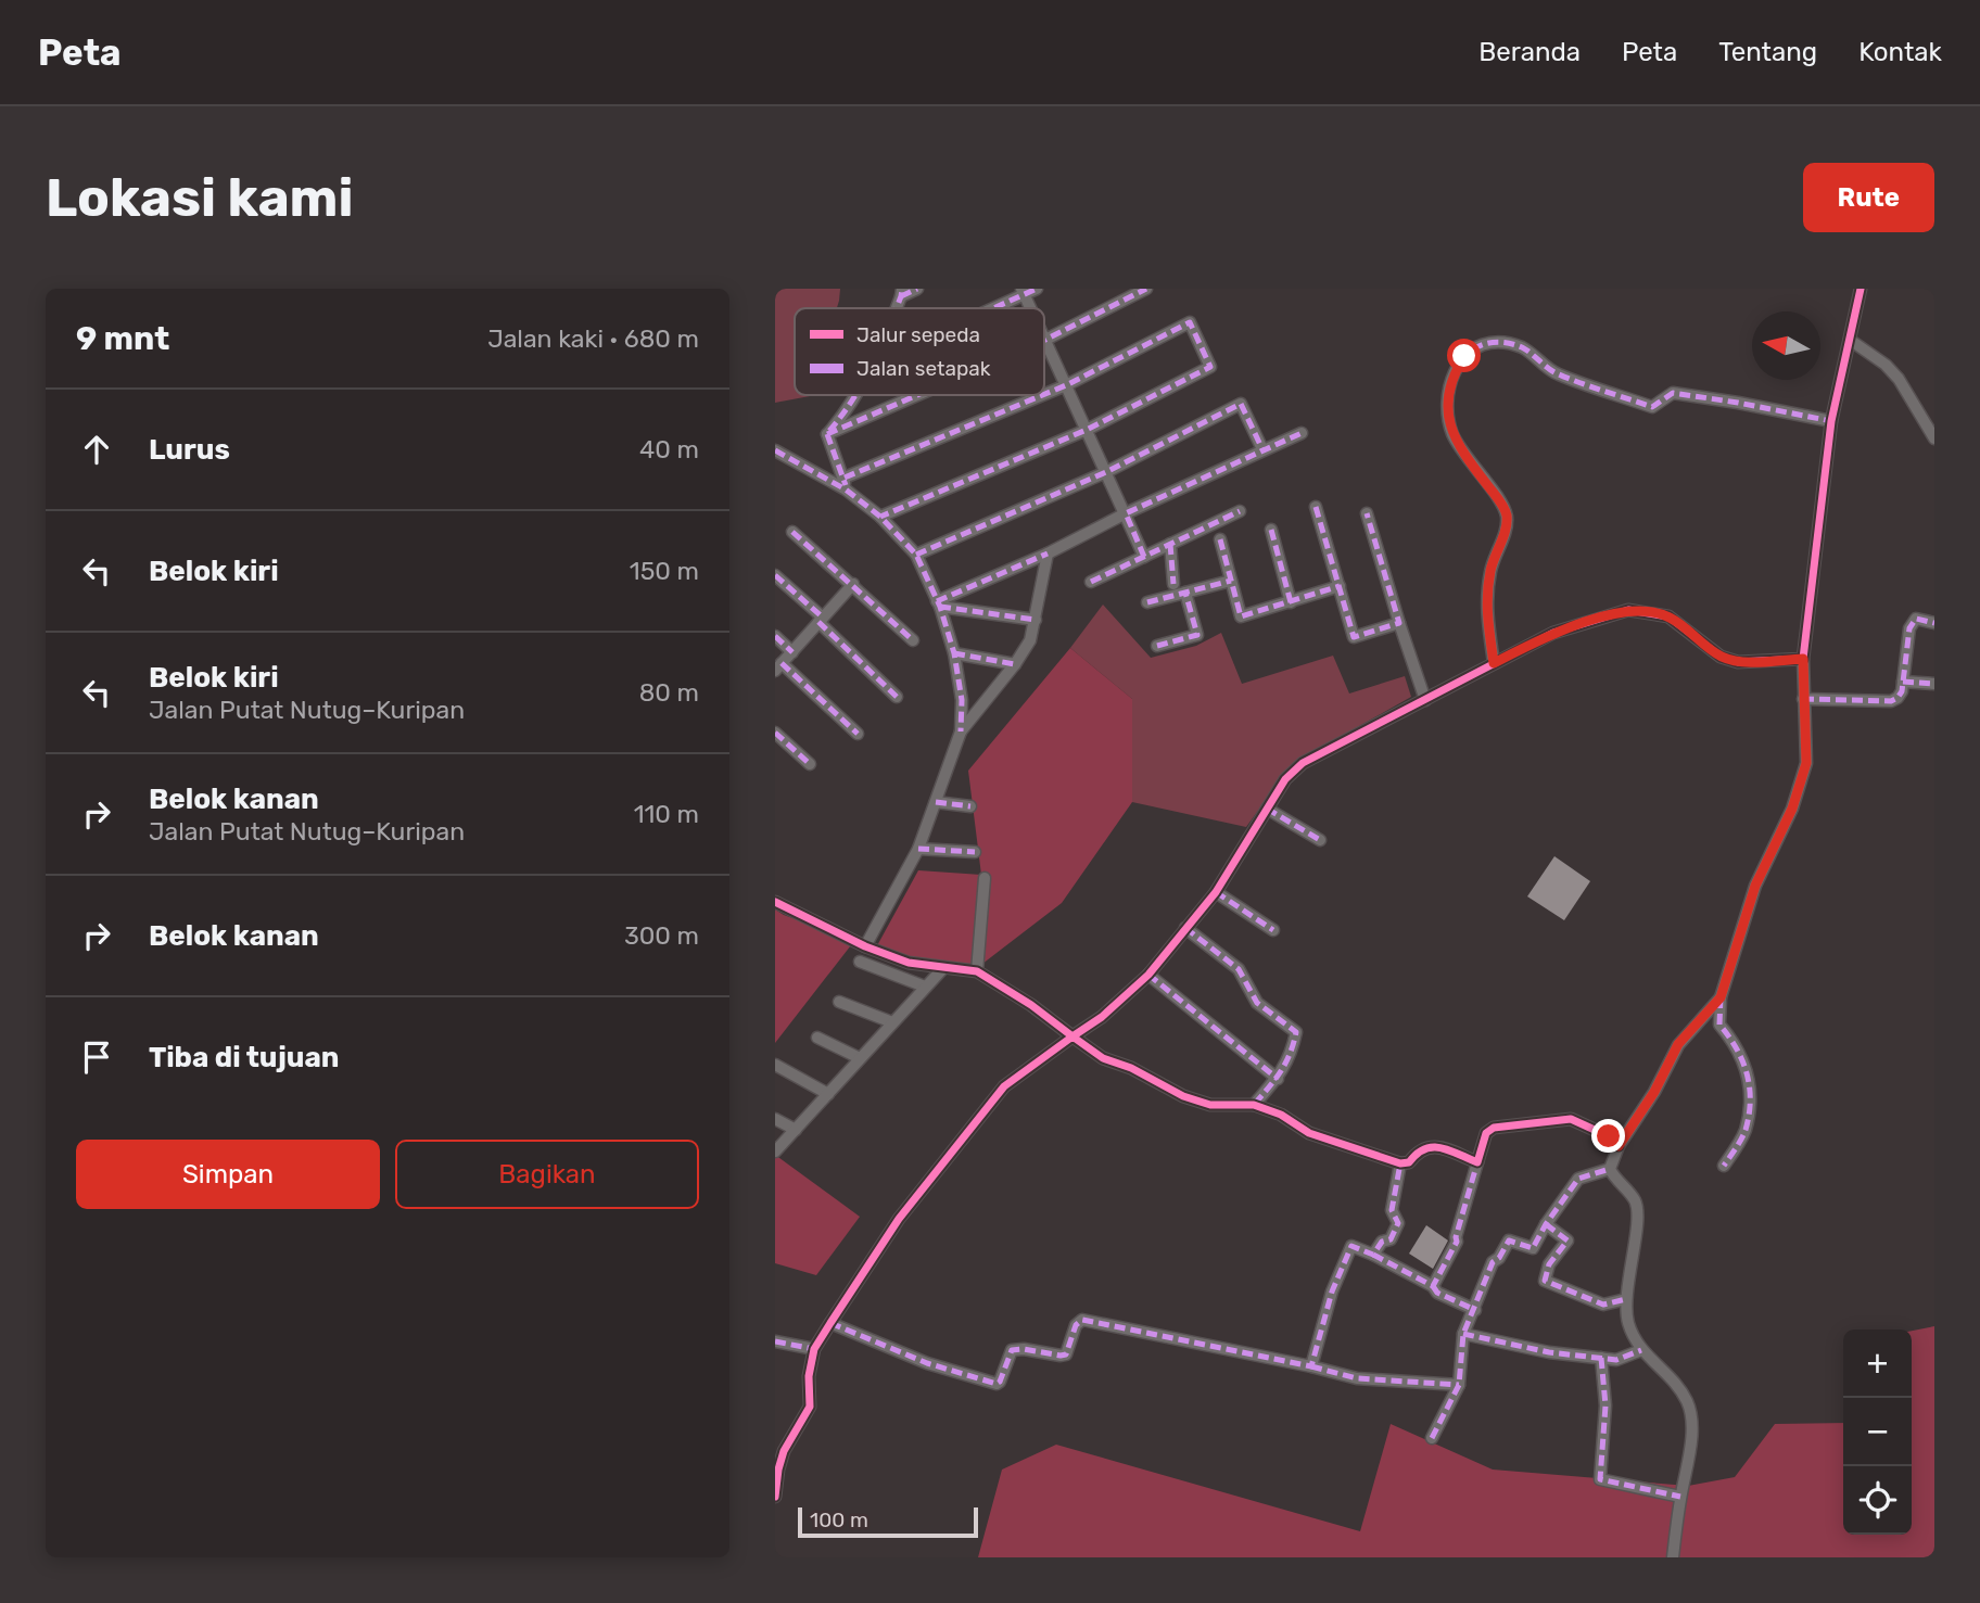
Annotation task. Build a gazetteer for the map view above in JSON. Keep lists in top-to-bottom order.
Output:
{
  "legend": ["Jalur sepeda", "Jalan setapak"],
  "scale_bar": "100 m",
  "north": "left",
  "page": {
    "header": "Peta",
    "nav": [
      "Beranda",
      "Peta",
      "Tentang",
      "Kontak"
    ],
    "buttons": [
      "Rute",
      ["Simpan", "Bagikan"]
    ],
    "title": "Lokasi kami",
    "heading": ["9 mnt", "Jalan kaki · 680 m"],
    "list": [
      ["Lurus", "40 m"],
      ["Belok kiri", "150 m"],
      ["Belok kiri", "Jalan Putat Nutug–Kuripan", "80 m"],
      ["Belok kanan", "Jalan Putat Nutug–Kuripan", "110 m"],
      ["Belok kanan", "300 m"],
      "Tiba di tujuan"
    ],
    "map_buttons": ["+", "−"],
    "scale": "100 m"
  }
}
